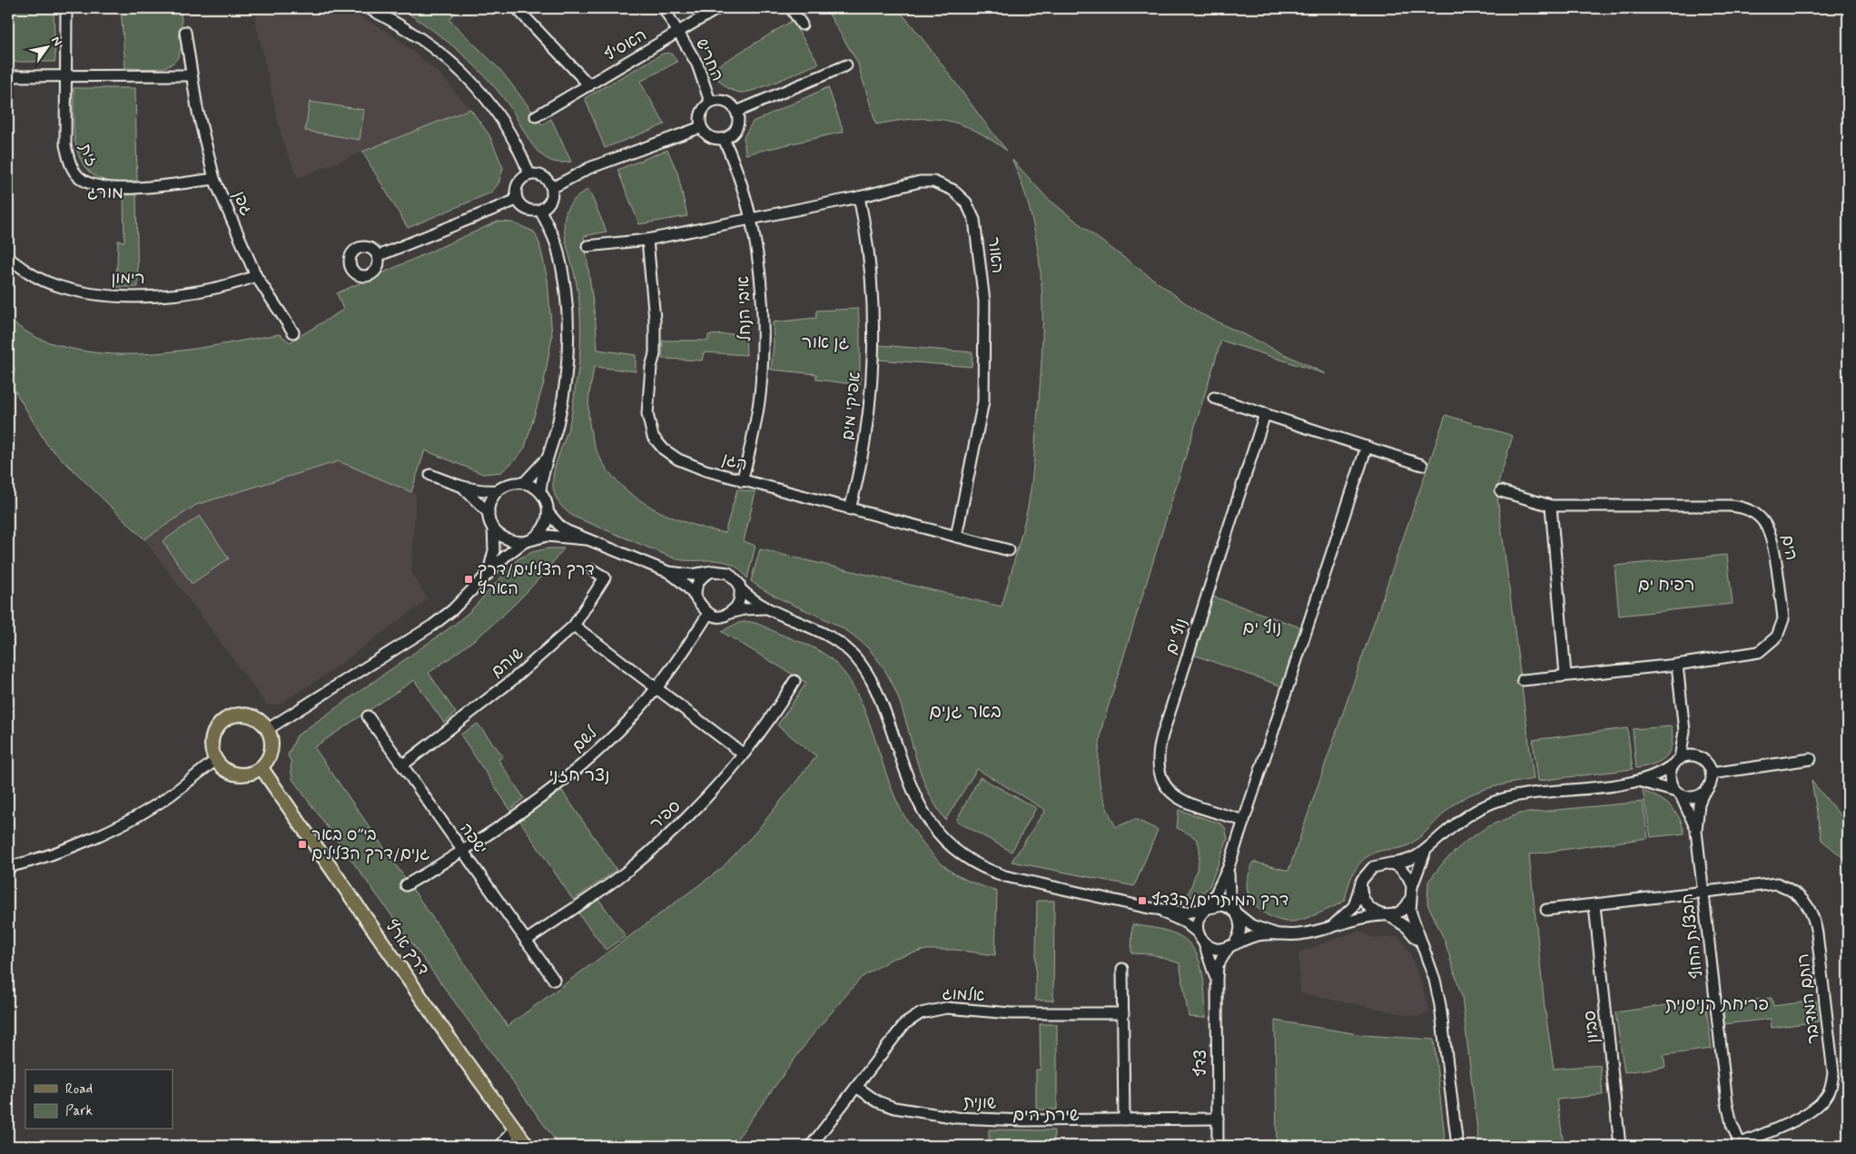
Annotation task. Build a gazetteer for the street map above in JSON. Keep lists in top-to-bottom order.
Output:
{
  "streets": {
    "main road": ["דרך ארץ"],
    "street": [
      "האסיף",
      "החריש",
      "זית",
      "גפן",
      "האור",
      "רימון",
      "איבי הנחל",
      "אפיקי מים",
      "הגן",
      "הים",
      "נוף ים",
      "שוהם",
      "לשם",
      "ספיר",
      "ישפה",
      "חבצלת החוף",
      "אלמוג",
      "רותם המדבר",
      "סביון",
      "צדף",
      "שונית"
    ]
  },
  "crossings": [
    ["האסיף", "החריש"],
    ["החריש", "איבי הנחל"],
    ["זית", "גפן"],
    ["גפן", "רימון"],
    ["האור", "איבי הנחל"],
    ["האור", "אפיקי מים"],
    ["האור", "הגן"],
    ["איבי הנחל", "הגן"],
    ["אפיקי מים", "הגן"],
    ["שוהם", "ישפה"],
    ["לשם", "ישפה"],
    ["ספיר", "ישפה"],
    ["חבצלת החוף", "רותם המדבר"],
    ["אלמוג", "שונית"],
    ["צדף", "שונית"]
  ],
  "districts": [
    "מורג",
    "גן אור",
    "רפיח ים",
    "נוף ים",
    "באר גנים",
    "נצר חזני",
    "פריחת הניסנית",
    "שירת הים"
  ],
  "places": {
    "transit": ["דרך הצלילים/דרך הארץ", "בי״ס באר גנים/דרך הצלילים", "דרך המיתרים/הצדף"]
  },
  "legend": ["Road", "Park"],
  "north": "top right"
}
